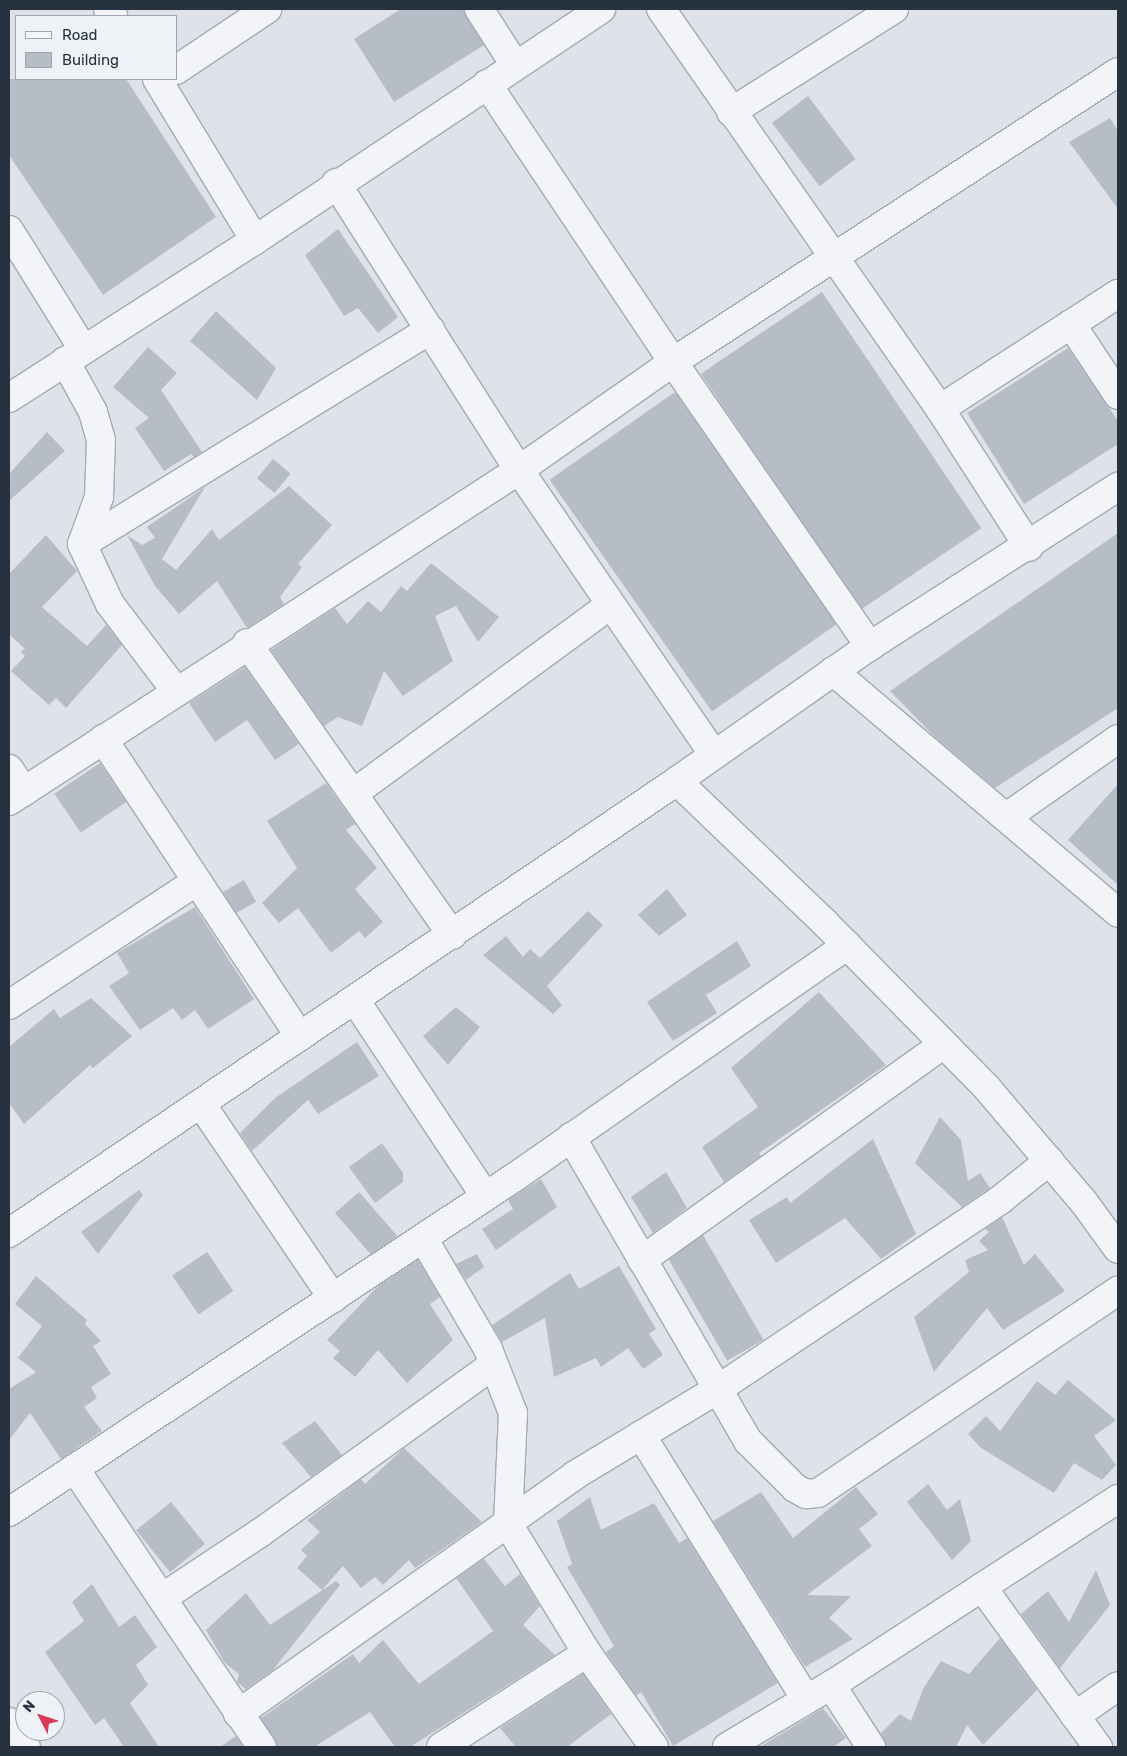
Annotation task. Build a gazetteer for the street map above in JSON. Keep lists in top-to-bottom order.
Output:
{
  "legend": ["Road", "Building"],
  "north": "top left"
}
